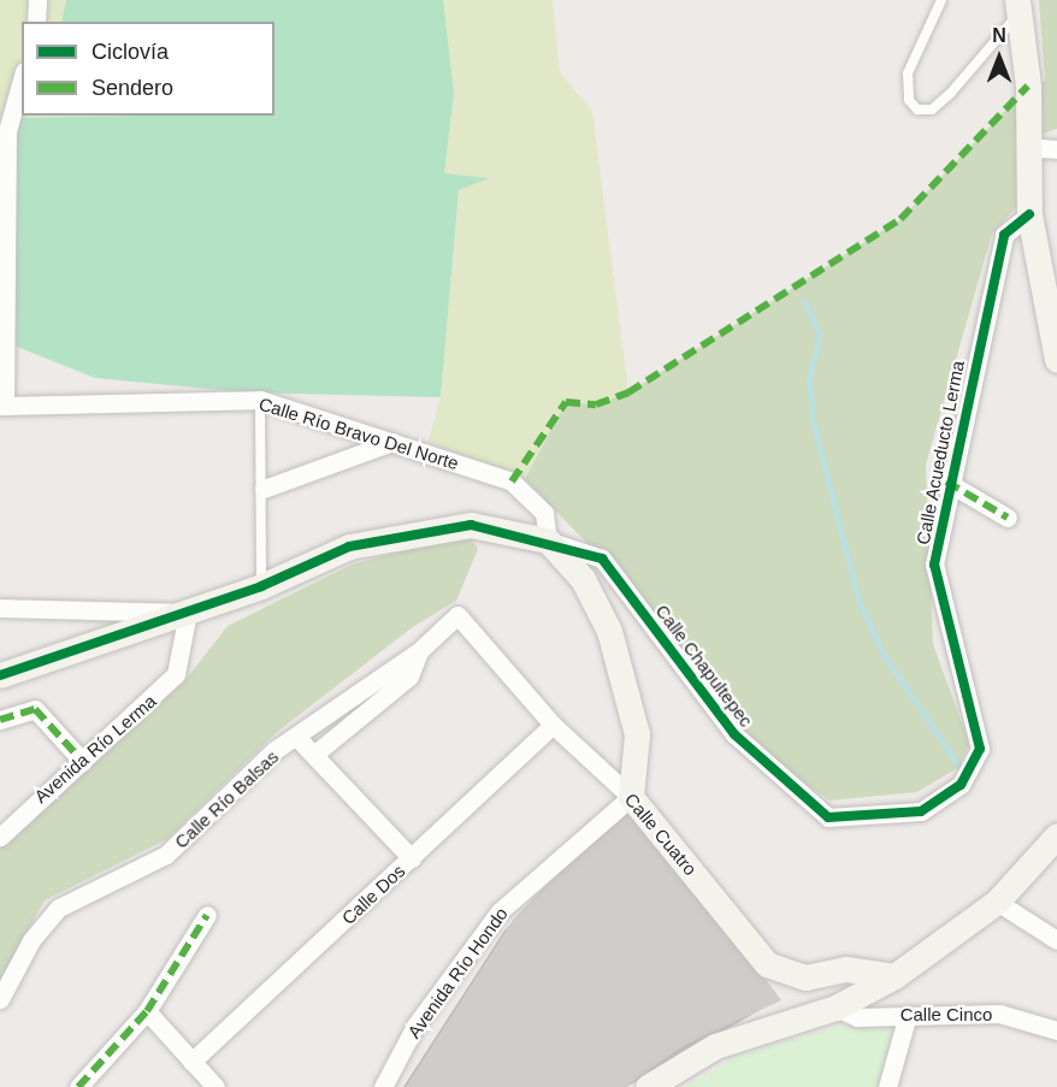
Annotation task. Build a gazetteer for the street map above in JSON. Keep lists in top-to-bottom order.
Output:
{
  "streets": {
    "street": [
      "Calle Río Bravo Del Norte",
      "Calle Acueducto Lerma",
      "Calle Chapultepec",
      "Avenida Río Lerma",
      "Calle Río Balsas",
      "Calle Cuatro",
      "Calle Dos",
      "Avenida Río Hondo",
      "Calle Cinco"
    ]
  },
  "crossings": [
    ["Calle Río Bravo Del Norte", "Calle Chapultepec"],
    ["Calle Acueducto Lerma", "Calle Chapultepec"],
    ["Calle Río Balsas", "Calle Cuatro"],
    ["Calle Cuatro", "Calle Dos"],
    ["Calle Cuatro", "Avenida Río Hondo"]
  ],
  "legend": ["Ciclovía", "Sendero"],
  "north": "top"
}
